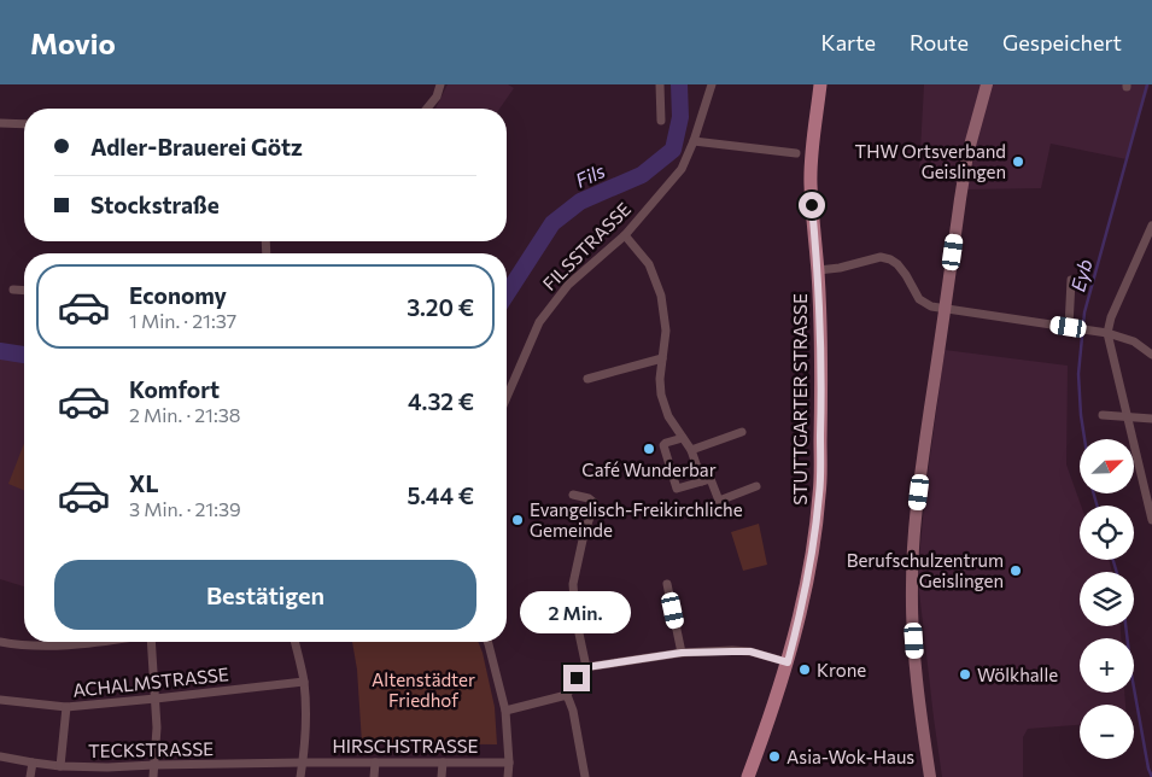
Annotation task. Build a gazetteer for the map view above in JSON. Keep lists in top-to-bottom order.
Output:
{
  "streets": {
    "main road": ["STUTTGARTER STRASSE"],
    "street": [
      "FILSSTRASSE",
      "ACHALMSTRASSE",
      "HIRSCHSTRASSE",
      "TECKSTRASSE"
    ]
  },
  "crossings": [
    ["HIRSCHSTRASSE", "TECKSTRASSE"]
  ],
  "water": ["Fils", "Eyb"],
  "parks": ["Altenstädter Friedhof"],
  "places": [
    "THW Ortsverband Geislingen",
    "Café Wunderbar",
    "Evangelisch-Freikirchliche Gemeinde",
    "Berufschulzentrum Geislingen",
    "Krone",
    "Wölkhalle",
    "Asia-Wok-Haus"
  ],
  "north": "top right",
  "page": {
    "header": "Movio",
    "nav": ["Karte", "Route", "Gespeichert"],
    "banner": ["Adler-Brauerei Götz", "Stockstraße"],
    "list": [
      {
        "name": "Economy",
        "note": "1 Min. · 21:37",
        "value": "3.20 €"
      },
      {
        "name": "Komfort",
        "note": "2 Min. · 21:38",
        "value": "4.32 €"
      },
      {
        "name": "XL",
        "note": "3 Min. · 21:39",
        "value": "5.44 €"
      }
    ],
    "map_buttons": ["+", "−"],
    "buttons": "Bestätigen",
    "bubble": "2 Min."
  }
}
